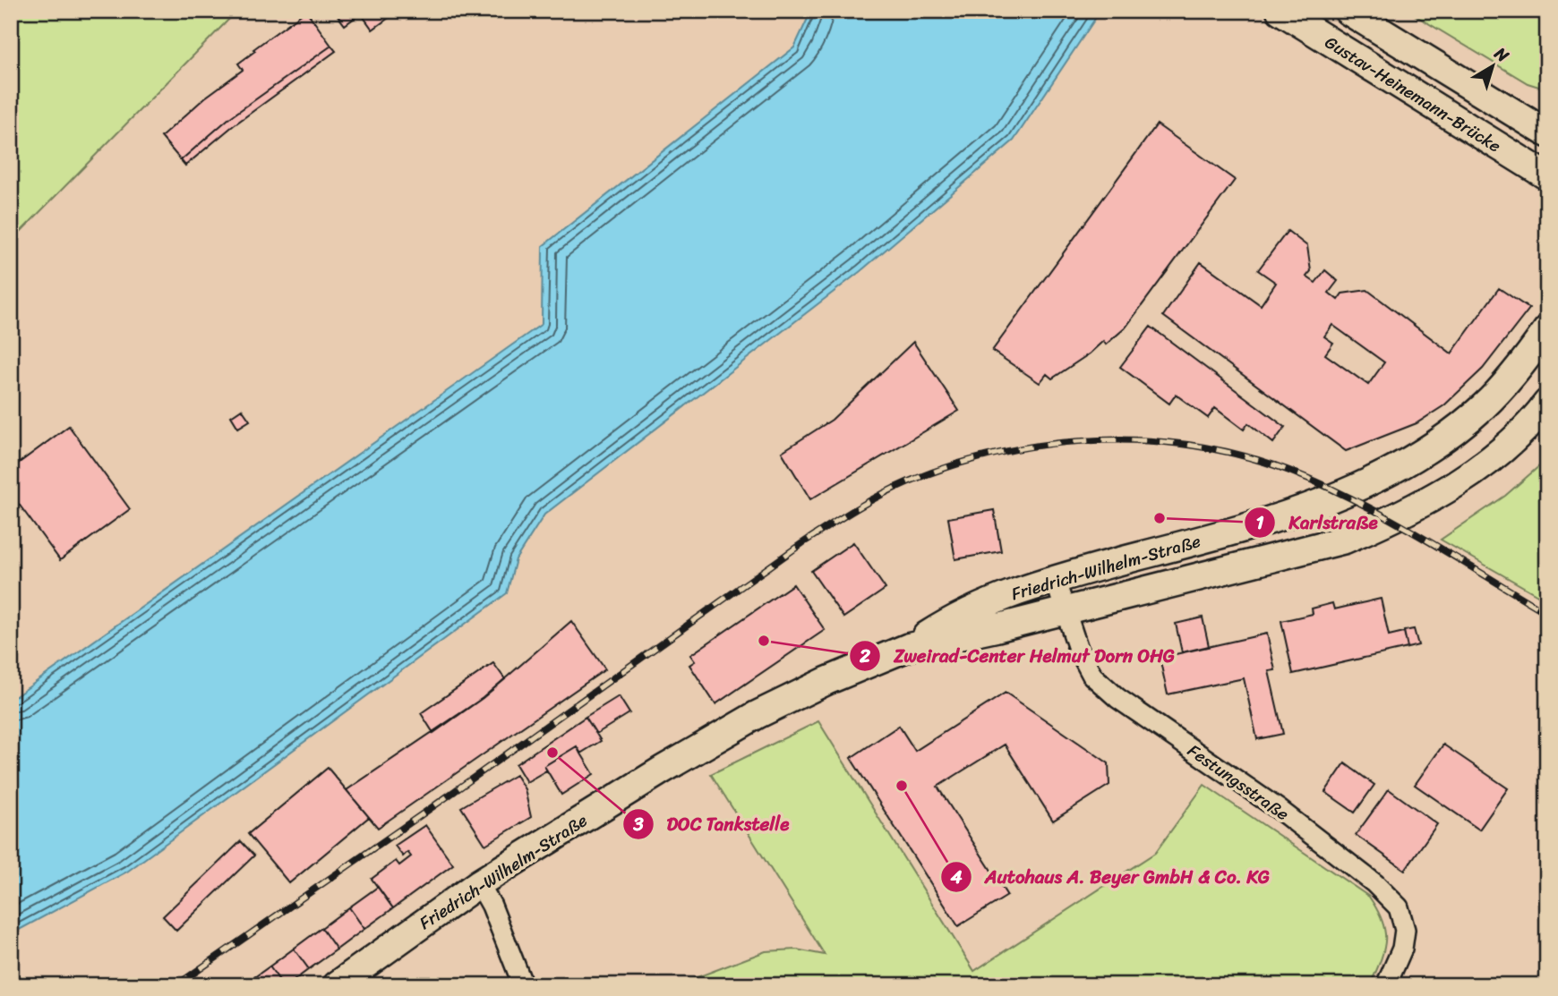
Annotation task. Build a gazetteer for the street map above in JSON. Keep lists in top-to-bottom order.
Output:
{
  "streets": {
    "main road": ["Gustav-Heinemann-Brücke", "Friedrich-Wilhelm-Straße"],
    "street": ["Festungsstraße"]
  },
  "crossings": [
    ["Friedrich-Wilhelm-Straße", "Festungsstraße"]
  ],
  "places": [
    "Karlstraße",
    "Zweirad-Center Helmut Dorn OHG",
    "DOC Tankstelle",
    "Autohaus A. Beyer GmbH & Co. KG"
  ],
  "north": "top right"
}
